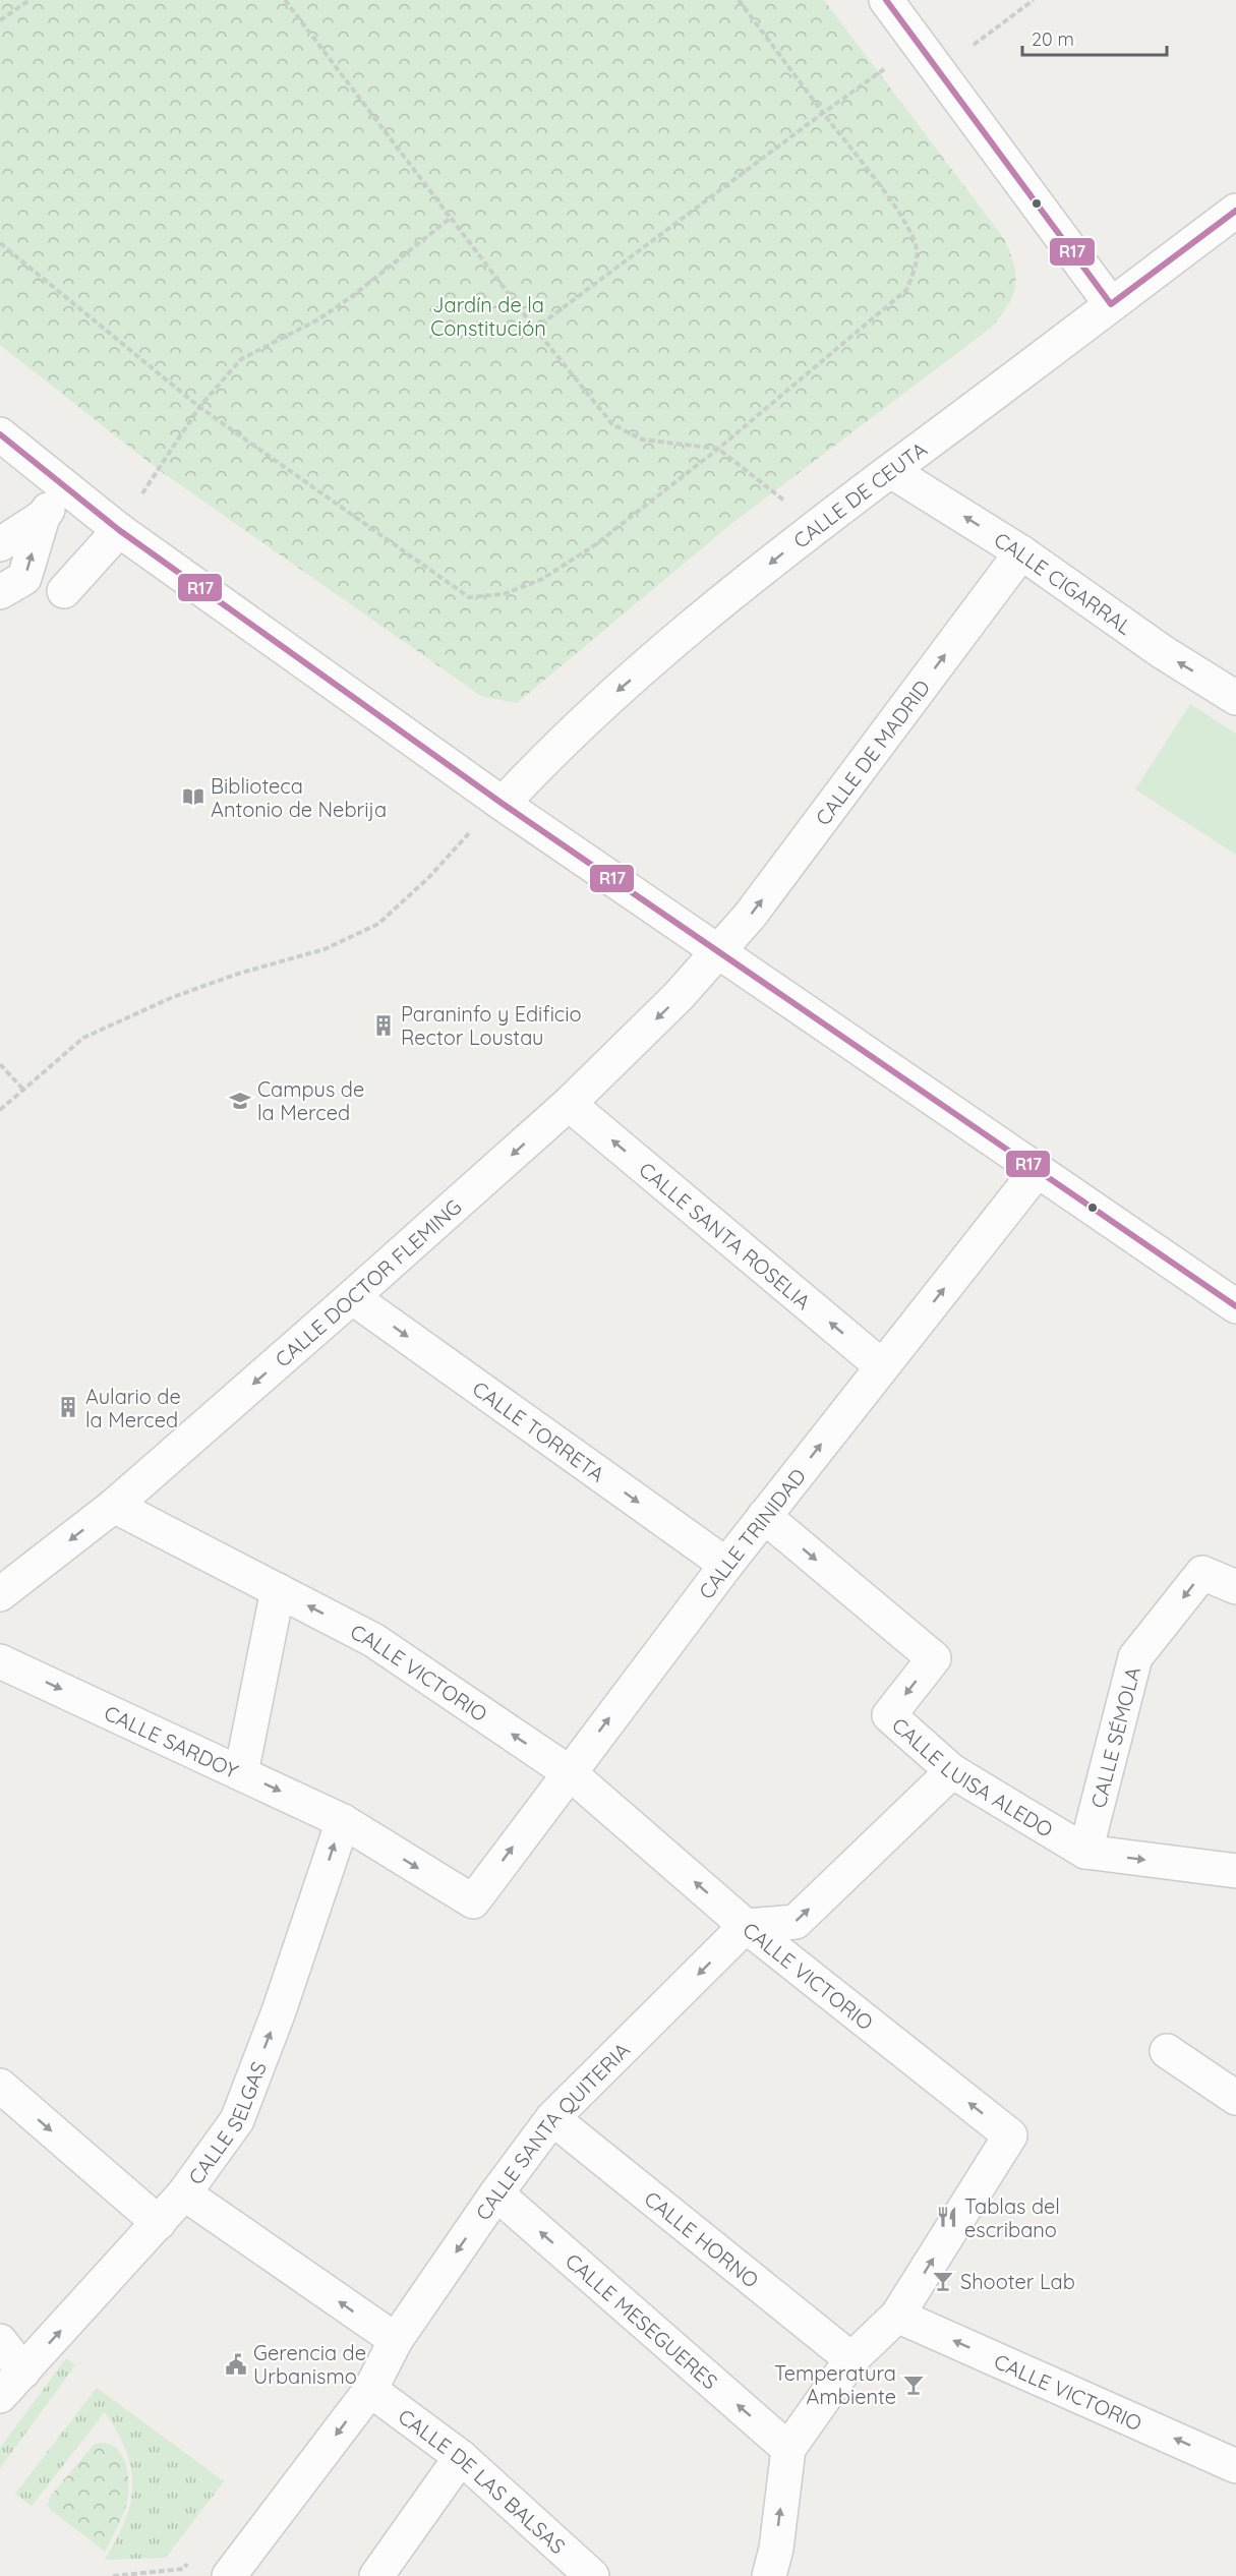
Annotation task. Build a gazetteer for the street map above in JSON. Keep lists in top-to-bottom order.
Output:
{
  "streets": {
    "street": [
      "CALLE DE CEUTA",
      "CALLE CIGARRAL",
      "CALLE DE MADRID",
      "CALLE SANTA ROSELIA",
      "CALLE DOCTOR FLEMING",
      "CALLE TORRETA",
      "CALLE TRINIDAD",
      "CALLE VICTORIO",
      "CALLE SÉMOLA",
      "CALLE SARDOY",
      "CALLE LUISA ALEDO",
      "CALLE SELGAS",
      "CALLE SANTA QUITERIA",
      "CALLE HORNO",
      "CALLE MESEGUERES",
      "CALLE DE LAS BALSAS"
    ]
  },
  "crossings": [
    ["CALLE DE CEUTA", "CALLE CIGARRAL"],
    ["CALLE CIGARRAL", "CALLE DE MADRID"],
    ["CALLE DE MADRID", "CALLE DOCTOR FLEMING"],
    ["CALLE SANTA ROSELIA", "CALLE DOCTOR FLEMING"],
    ["CALLE SANTA ROSELIA", "CALLE TRINIDAD"],
    ["CALLE DOCTOR FLEMING", "CALLE TORRETA"],
    ["CALLE DOCTOR FLEMING", "CALLE VICTORIO"],
    ["CALLE TORRETA", "CALLE TRINIDAD"],
    ["CALLE TRINIDAD", "CALLE VICTORIO"],
    ["CALLE TRINIDAD", "CALLE SARDOY"],
    ["CALLE TRINIDAD", "CALLE LUISA ALEDO"],
    ["CALLE VICTORIO", "CALLE SANTA QUITERIA"],
    ["CALLE SÉMOLA", "CALLE LUISA ALEDO"],
    ["CALLE SARDOY", "CALLE SELGAS"],
    ["CALLE SANTA QUITERIA", "CALLE HORNO"],
    ["CALLE SANTA QUITERIA", "CALLE MESEGUERES"],
    ["CALLE SANTA QUITERIA", "CALLE DE LAS BALSAS"]
  ],
  "one_way": [
    "CALLE DE CEUTA",
    "CALLE CIGARRAL",
    "CALLE DE MADRID",
    "CALLE DOCTOR FLEMING",
    "CALLE TORRETA",
    "CALLE TRINIDAD",
    "CALLE VICTORIO",
    "CALLE SÉMOLA",
    "CALLE SARDOY",
    "CALLE LUISA ALEDO",
    "CALLE SELGAS",
    "CALLE SANTA QUITERIA",
    "CALLE MESEGUERES"
  ],
  "parks": ["Jardín de la Constitución"],
  "places": {
    "library": ["Biblioteca Antonio de Nebrija"],
    "building": ["Paraninfo y Edificio Rector Loustau", "Aulario de la Merced"],
    "school or university": ["Campus de la Merced"],
    "restaurant": ["Tablas del escribano"],
    "bar": ["Shooter Lab", "Temperatura Ambiente"],
    "public building": ["Gerencia de Urbanismo"]
  },
  "lines": ["transit line R17"],
  "scale_bar": "20 m"
}
